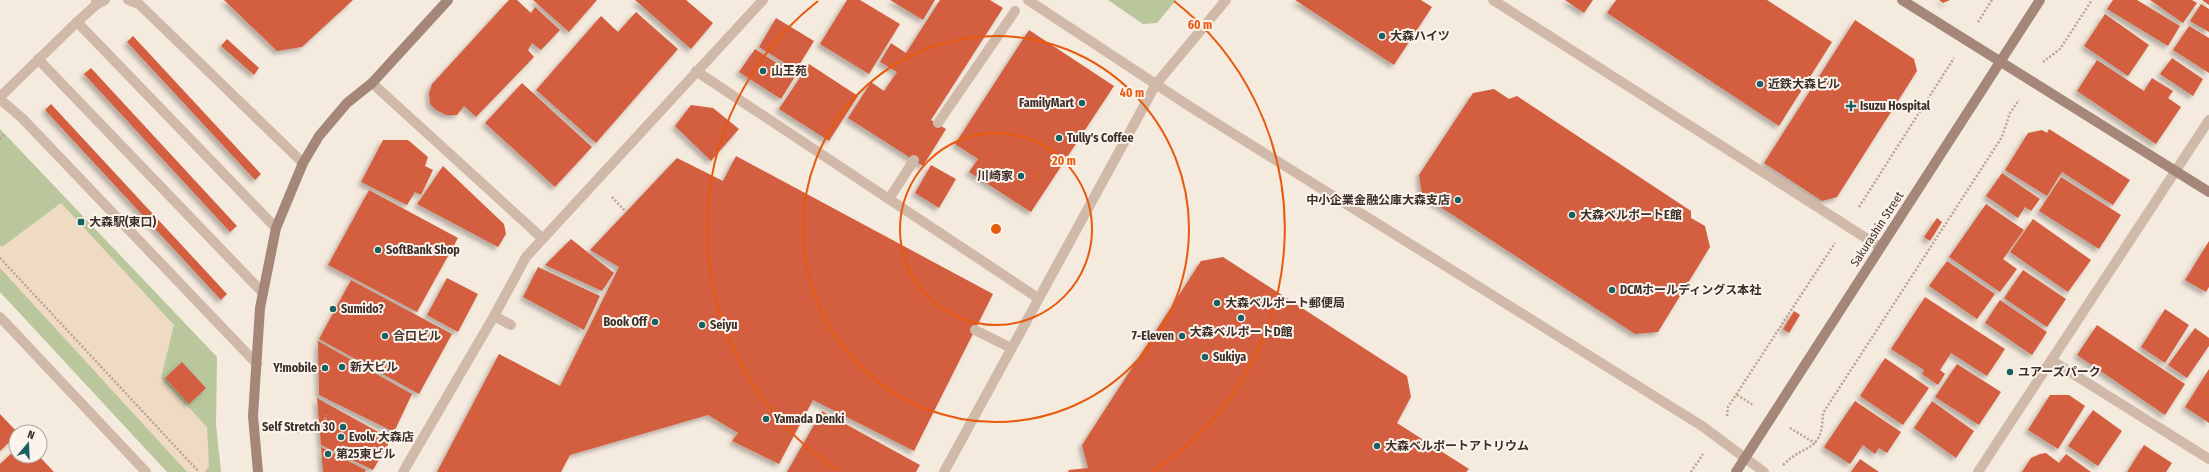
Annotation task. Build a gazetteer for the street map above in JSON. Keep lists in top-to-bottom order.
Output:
{
  "streets": {
    "street": ["Sakurashin Street"]
  },
  "places": {
    "other": [
      "大森ハイツ",
      "山王苑",
      "近鉄大森ビル",
      "FamilyMart",
      "Tully's Coffee",
      "川崎家",
      "中小企業金融公庫大森支店",
      "大森ベルポートE館",
      "SoftBank Shop",
      "DCMホールディングス本社",
      "大森ベルポート郵便局",
      "Sumido?",
      "大森ベルポートD館",
      "Book Off",
      "Seiyu",
      "合口ビル",
      "7-Eleven",
      "Sukiya",
      "新大ビル",
      "Y!mobile",
      "ユアーズパーク",
      "Yamada Denki",
      "Self Stretch 30",
      "Evolv 大森店",
      "大森ベルポートアトリウム",
      "第25東ビル"
    ],
    "health": ["Isuzu Hospital"],
    "transit": ["大森駅(東口)"]
  },
  "north": "top",
  "rings": ["60 m", "40 m", "20 m"]
}
